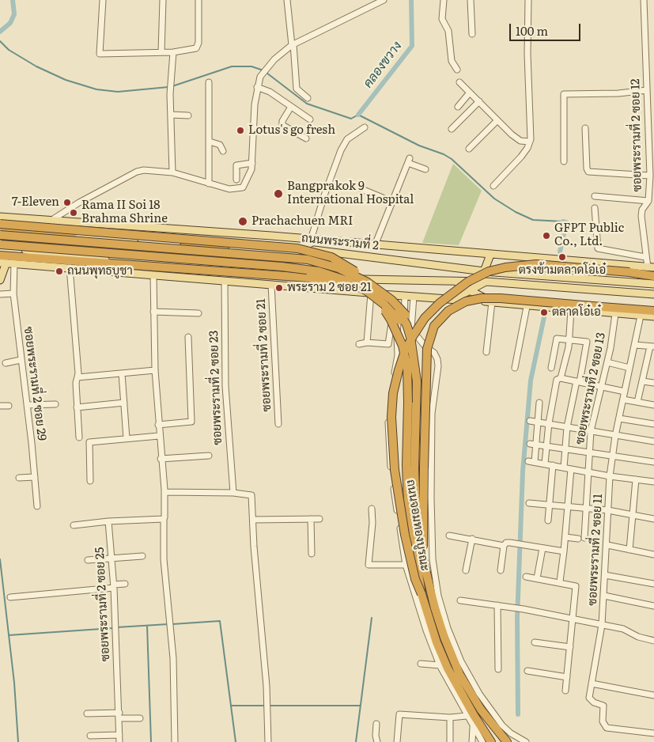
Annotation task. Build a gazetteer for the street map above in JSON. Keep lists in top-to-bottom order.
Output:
{
  "streets": {
    "highway": ["ถนนพระรามที่ 2"],
    "street": [
      "ซอยพระรามที่ 2 ซอย 12",
      "ซอยพระรามที่ 2 ซอย 21",
      "ซอยพระรามที่ 2 ซอย 29",
      "ซอยพระรามที่ 2 ซอย 23",
      "ซอยพระรามที่ 2 ซอย 13",
      "ถนนจอมทองบูรณะ",
      "ซอยพระรามที่ 2 ซอย 11",
      "ซอยพระรามที่ 2 ซอย 25"
    ]
  },
  "crossings": [
    ["ซอยพระรามที่ 2 ซอย 12", "ถนนพระรามที่ 2"]
  ],
  "water": ["คลองขวาง"],
  "places": [
    "Lotus's go fresh",
    "Bangprakok 9 International Hospital",
    "7-Eleven",
    "Rama II Soi 18 Brahma Shrine",
    "Prachachuen MRI",
    "GFPT Public Co., Ltd.",
    "ตรงข้ามตลาดโอ๋เอ๋",
    "ถนนพุทธบูชา",
    "พระราม 2 ซอย 21",
    "ตลาดโอ๋เอ๋"
  ],
  "scale_bar": "100 m"
}
